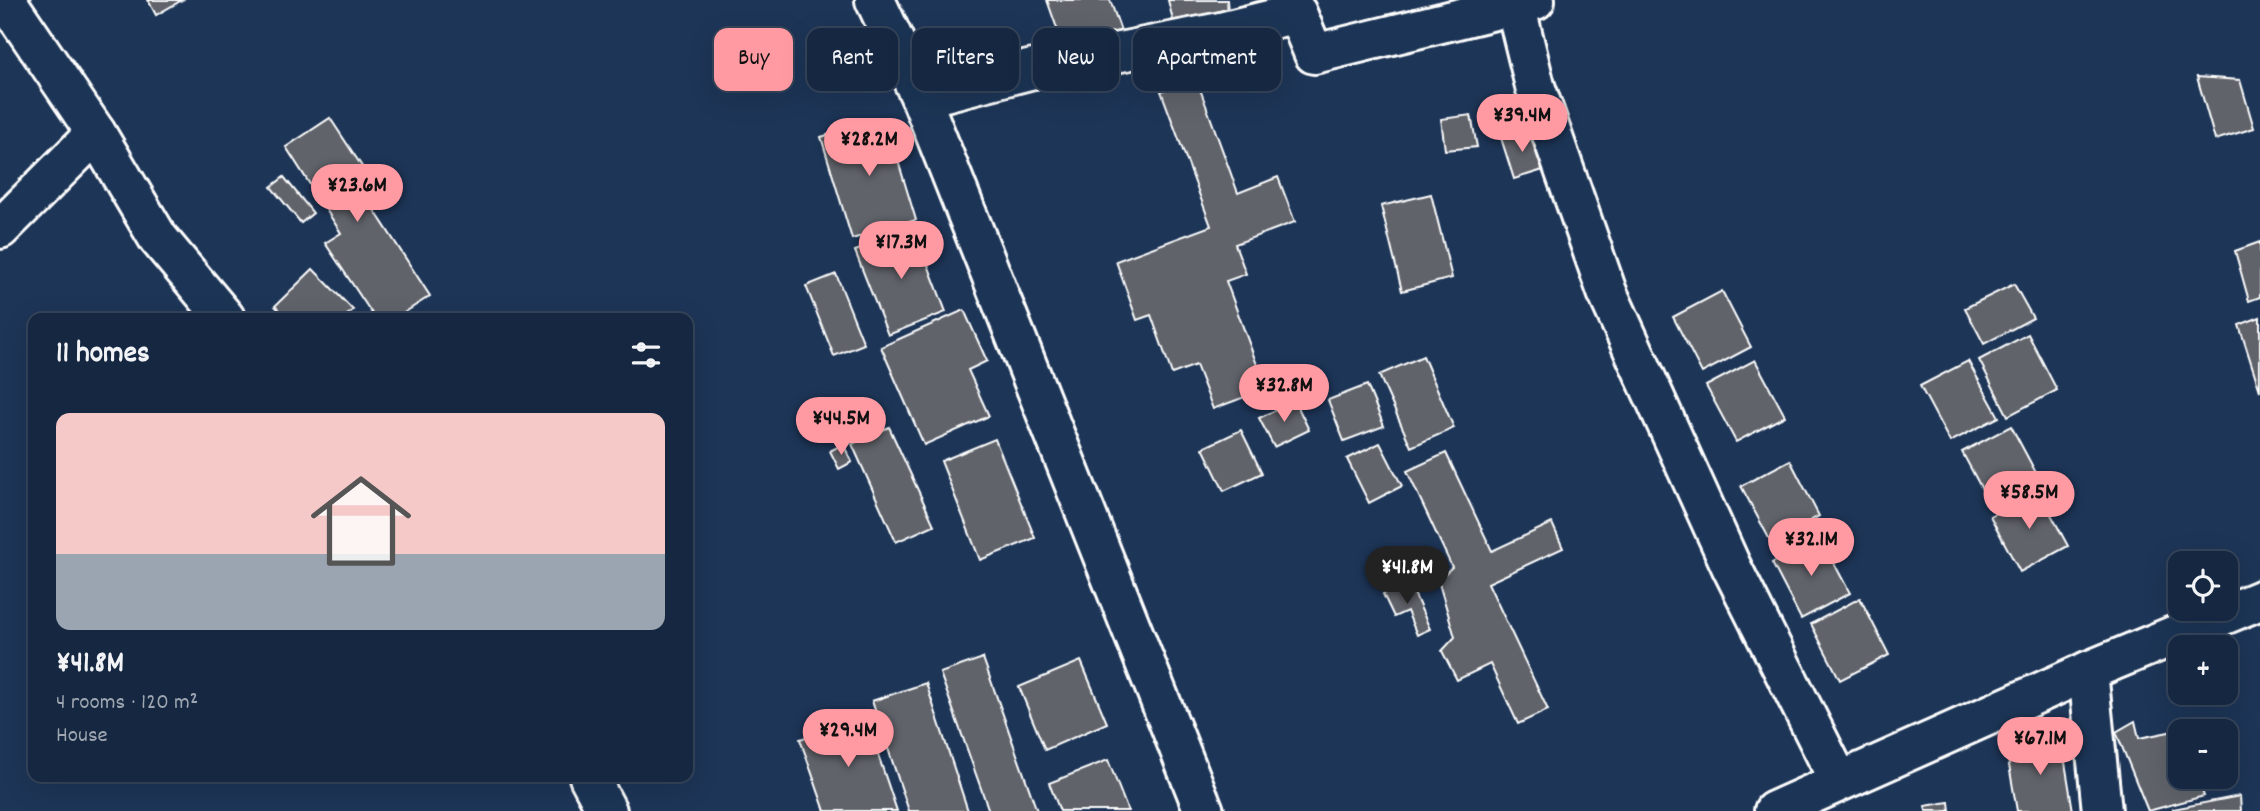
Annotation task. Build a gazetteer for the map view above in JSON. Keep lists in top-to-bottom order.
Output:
{
  "page": {
    "chip": [
      "Buy",
      "Rent",
      "Filters",
      "New",
      "Apartment"
    ],
    "price": [
      "¥39.4M",
      "¥28.2M",
      "¥23.6M",
      "¥17.3M",
      "¥32.8M",
      "¥44.5M",
      "¥58.5M",
      "¥32.1M",
      "¥41.8M",
      "¥29.4M",
      "¥67.1M"
    ],
    "heading": "11 homes",
    "list": [
      {
        "name": "¥41.8M",
        "note": "4 rooms · 120 m² · House"
      }
    ],
    "map_buttons": ["+", "−"]
  }
}
